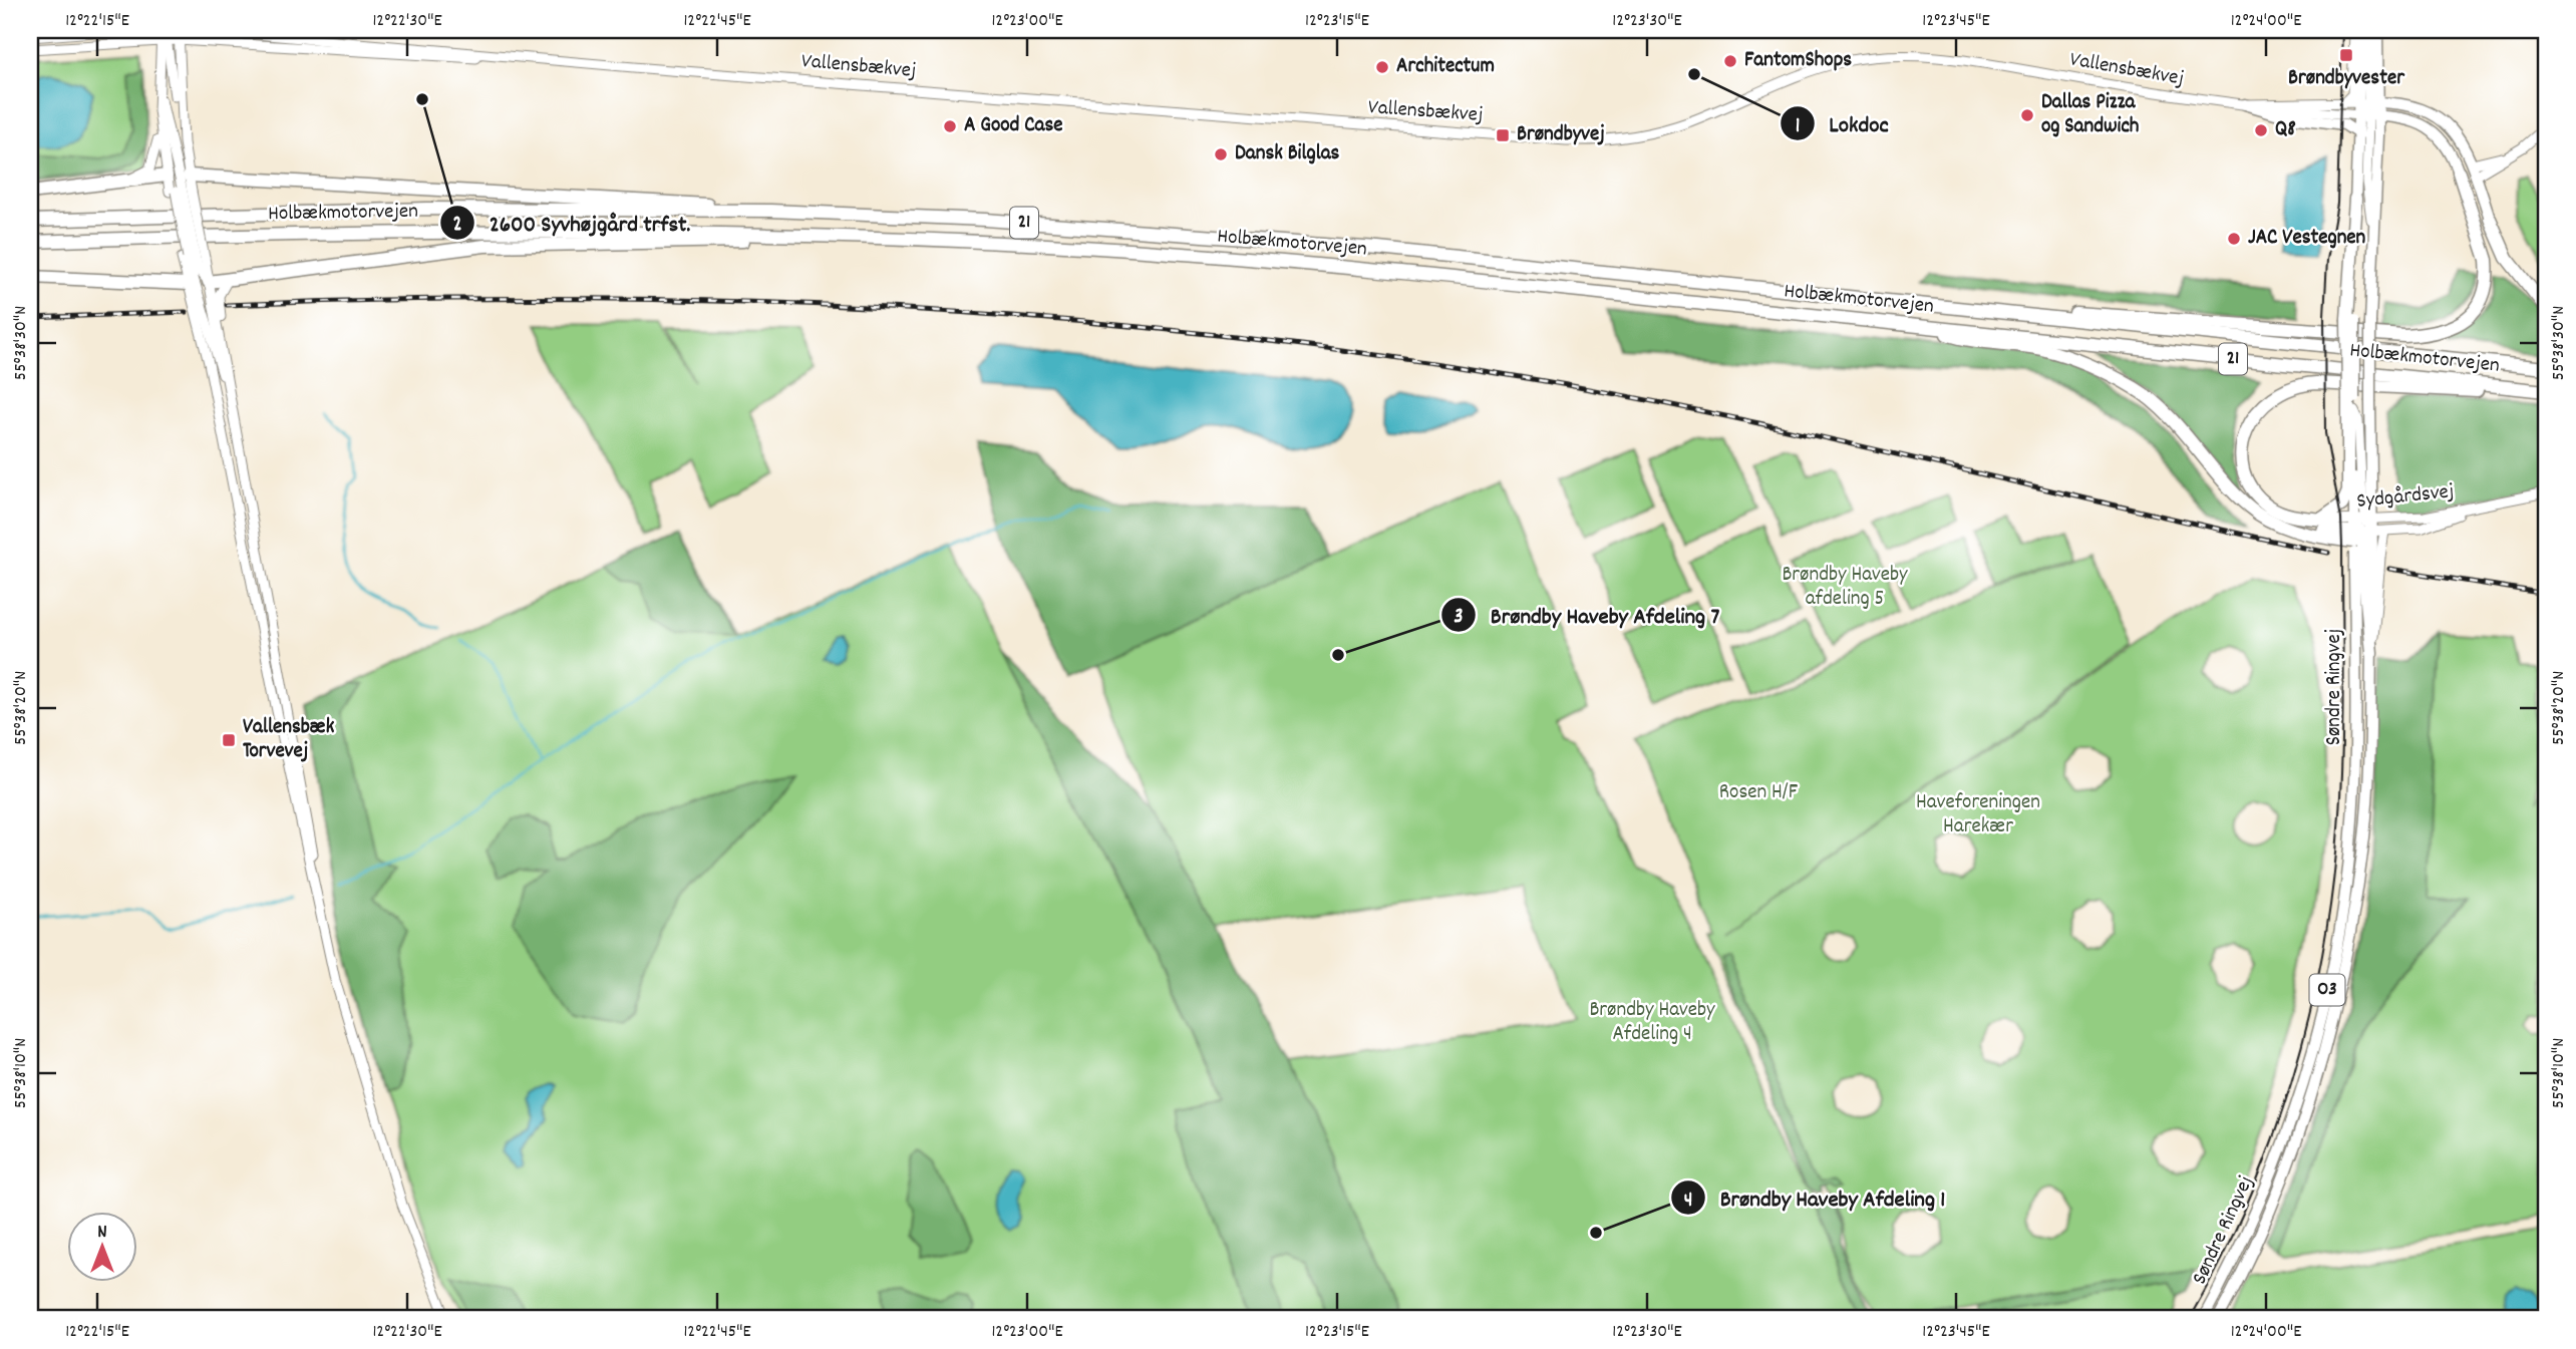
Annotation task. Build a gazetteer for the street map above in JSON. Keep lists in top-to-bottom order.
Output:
{
  "streets": {
    "highway": ["Holbækmotorvejen", "21"],
    "main road": ["Søndre Ringvej", "O3"],
    "street": ["Vallensbækvej", "Sydgårdsvej"]
  },
  "parks": [
    "Brøndby Haveby afdeling 5",
    "Rosen H/F",
    "Haveforeningen Harekær",
    "Brøndby Haveby Afdeling 4"
  ],
  "places": {
    "transit": ["Brøndbyvester", "Brøndbyvej", "Vallensbæk Torvevej"],
    "other": [
      "FantomShops",
      "Architectum",
      "Lokdoc",
      "2600 Syvhøjgård trfst.",
      "Dallas Pizza og Sandwich",
      "A Good Case",
      "Q8",
      "Dansk Bilglas",
      "JAC Vestegnen",
      "Brøndby Haveby Afdeling 7",
      "Brøndby Haveby Afdeling 1"
    ]
  },
  "north": "top",
  "coordinates": [
    "12°22'15\"E",
    "12°22'30\"E",
    "12°22'45\"E",
    "12°23'00\"E",
    "12°23'15\"E",
    "12°23'30\"E",
    "12°23'45\"E",
    "12°24'00\"E",
    "55°38'30\"N",
    "55°38'20\"N",
    "55°38'10\"N"
  ]
}
